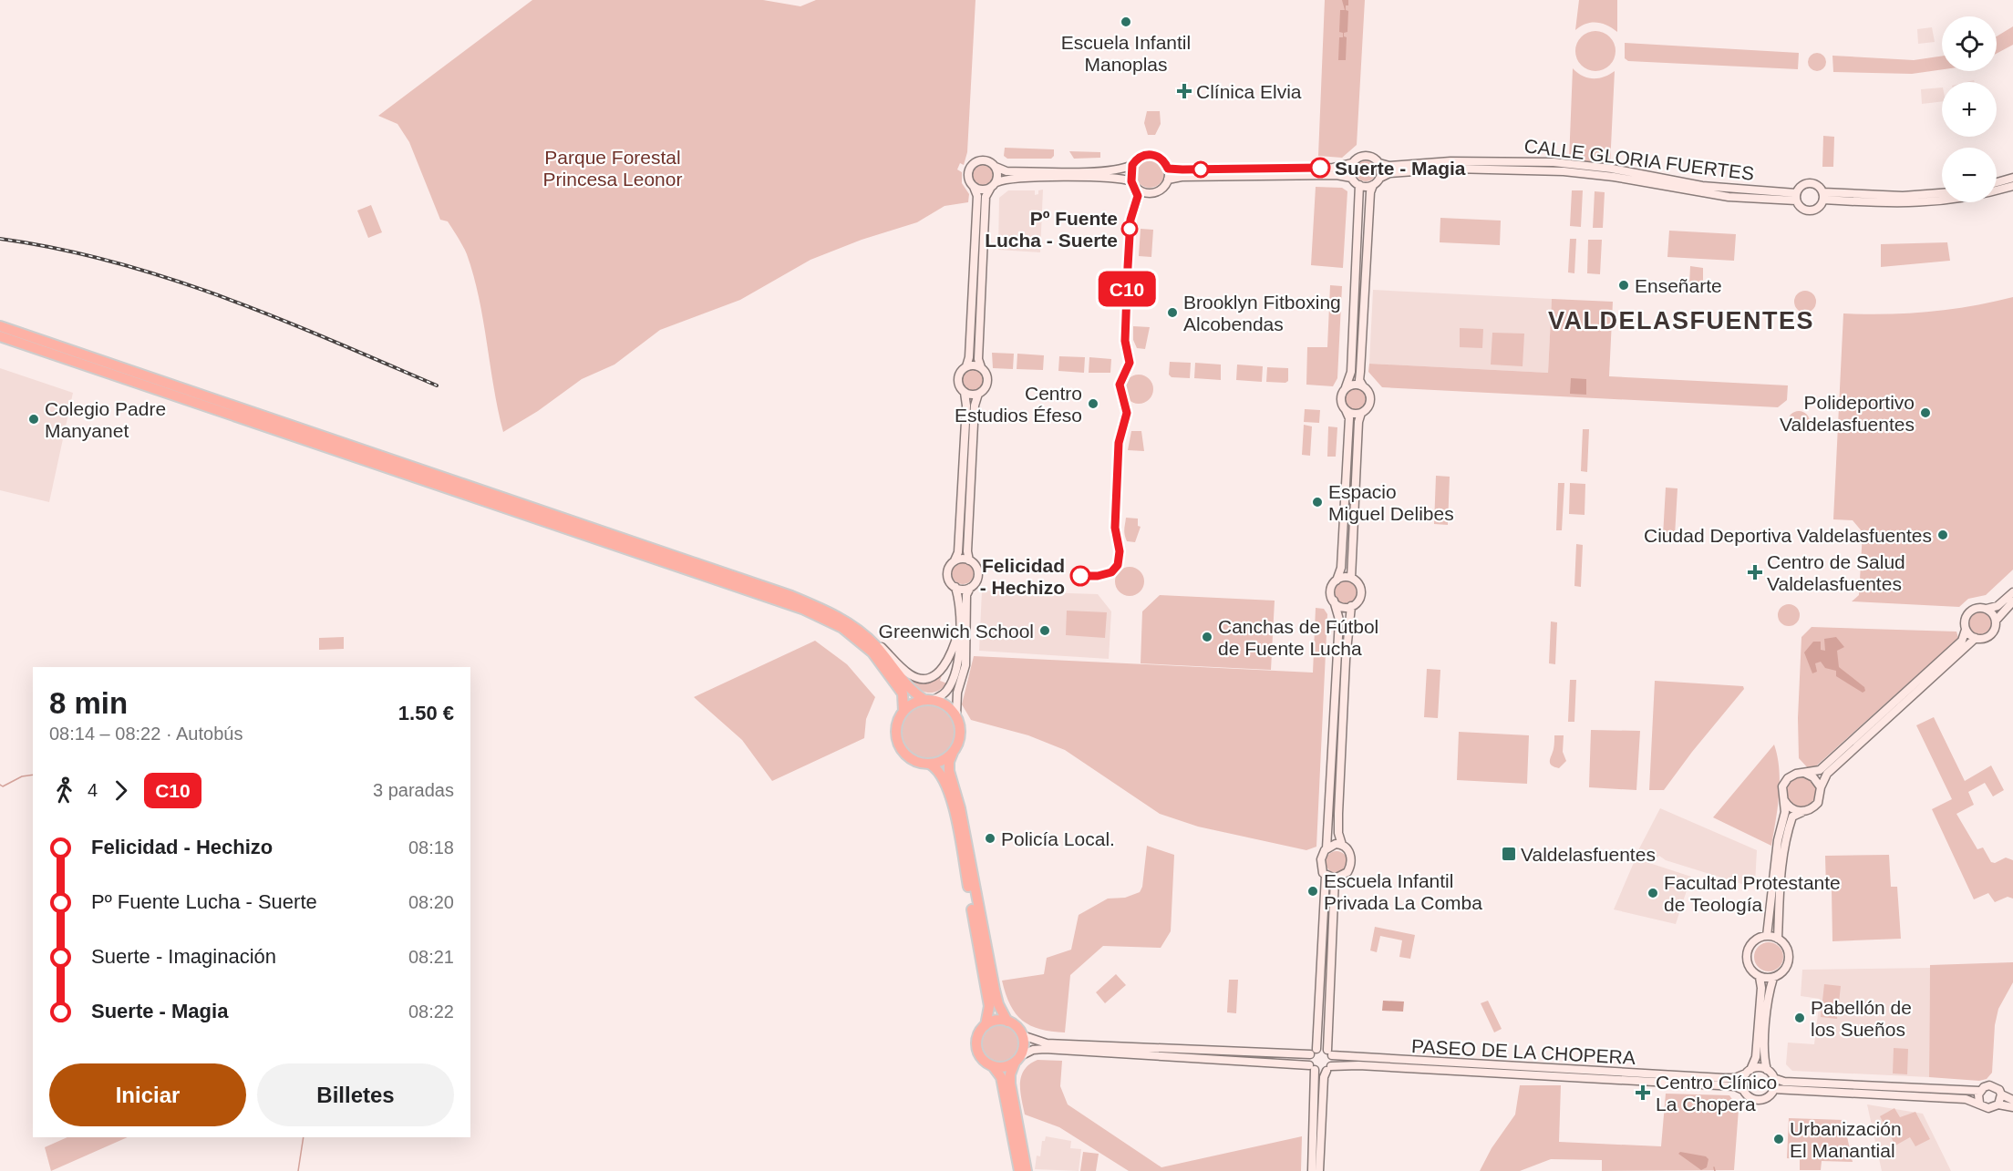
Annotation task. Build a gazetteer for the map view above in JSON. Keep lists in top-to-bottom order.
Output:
{
  "streets": {
    "main road": ["CALLE GLORIA FUERTES", "PASEO DE LA CHOPERA"]
  },
  "districts": ["VALDELASFUENTES"],
  "parks": ["Parque Forestal Princesa Leonor"],
  "places": {
    "other": [
      "Escuela Infantil Manoplas",
      "Suerte - Magia",
      "Pº Fuente Lucha - Suerte",
      "Enseñarte",
      "Brooklyn Fitboxing Alcobendas",
      "Centro Estudios Éfeso",
      "Polideportivo Valdelasfuentes",
      "Colegio Padre Manyanet",
      "Espacio Miguel Delibes",
      "Ciudad Deportiva Valdelasfuentes",
      "Felicidad - Hechizo",
      "Greenwich School",
      "Canchas de Fútbol de Fuente Lucha",
      "Policía Local.",
      "Escuela Infantil Privada La Comba",
      "Facultad Protestante de Teología",
      "Pabellón de los Sueños",
      "Urbanización El Manantial"
    ],
    "health": ["Clínica Elvia", "Centro de Salud Valdelasfuentes", "Centro Clínico La Chopera"],
    "transit": ["Valdelasfuentes"]
  },
  "lines": ["bus line C10"],
  "page": {
    "on_map": "C10",
    "map_buttons": ["+", "−"],
    "heading": ["8 min", "08:14 – 08:22 · Autobús", "1.50 €"],
    "legs": ["4", "C10", "3 paradas"],
    "list": [
      {
        "name": "Felicidad - Hechizo",
        "value": "08:18"
      },
      {
        "name": "Pº Fuente Lucha - Suerte",
        "value": "08:20"
      },
      {
        "name": "Suerte - Imaginación",
        "value": "08:21"
      },
      {
        "name": "Suerte - Magia",
        "value": "08:22"
      }
    ],
    "buttons": ["Iniciar", "Billetes"]
  }
}
